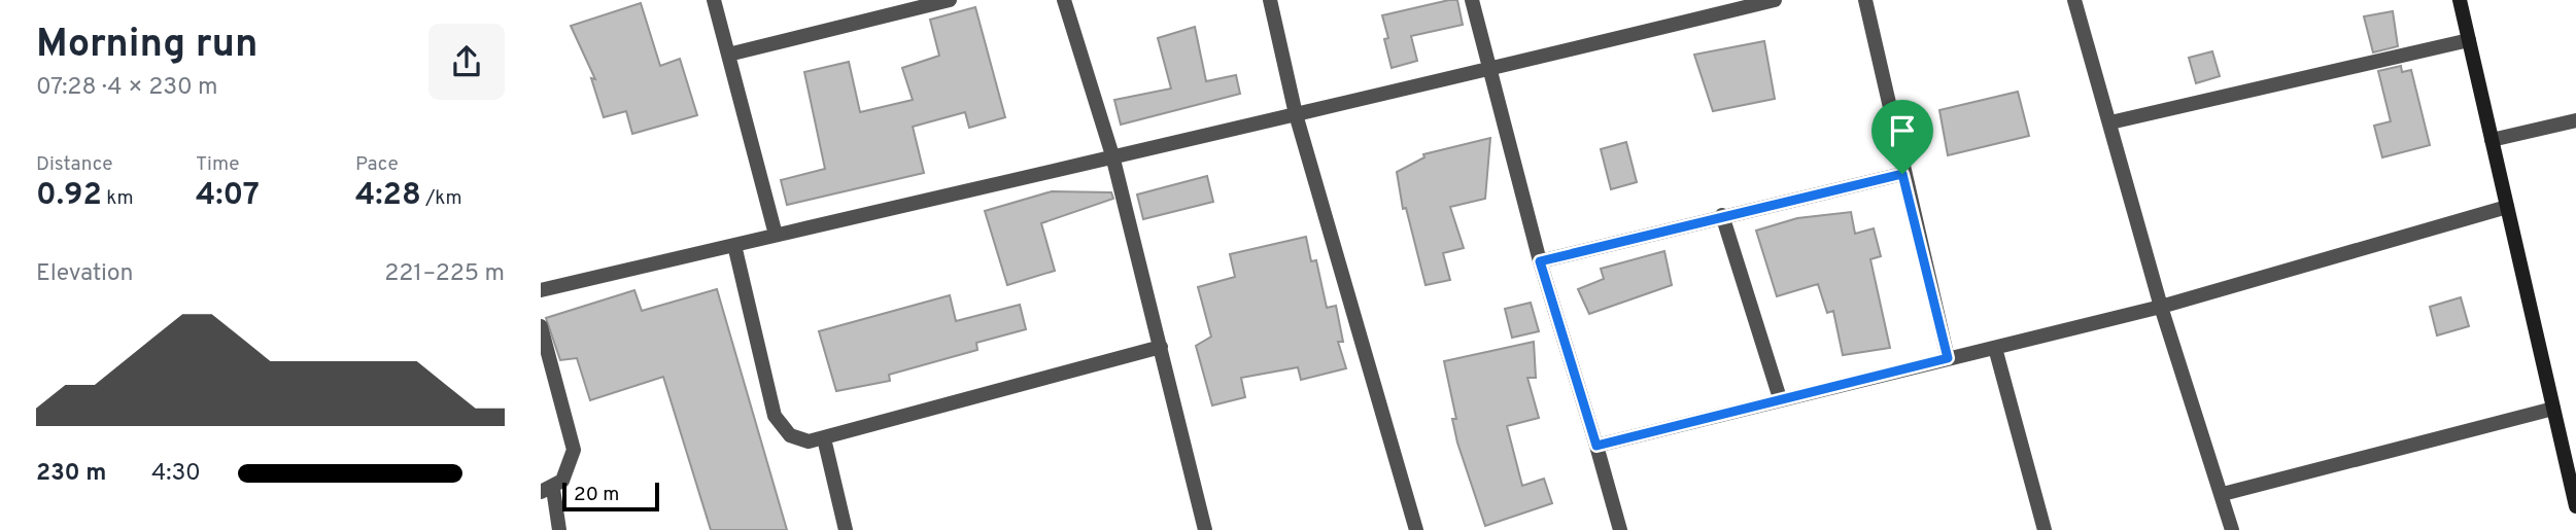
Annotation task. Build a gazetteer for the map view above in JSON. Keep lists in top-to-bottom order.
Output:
{
  "scale_bar": "20 m",
  "page": {
    "heading": ["Morning run", "07:28 · 4 × 230 m"],
    "stats": [
      ["Distance", "0.92 km"],
      ["Time", "4:07"],
      ["Pace", "4:28 /km"]
    ],
    "chart": ["Elevation", "221–225 m"],
    "list": [
      {
        "name": "230 m",
        "note": "4:30"
      }
    ],
    "scale": "20 m"
  }
}
